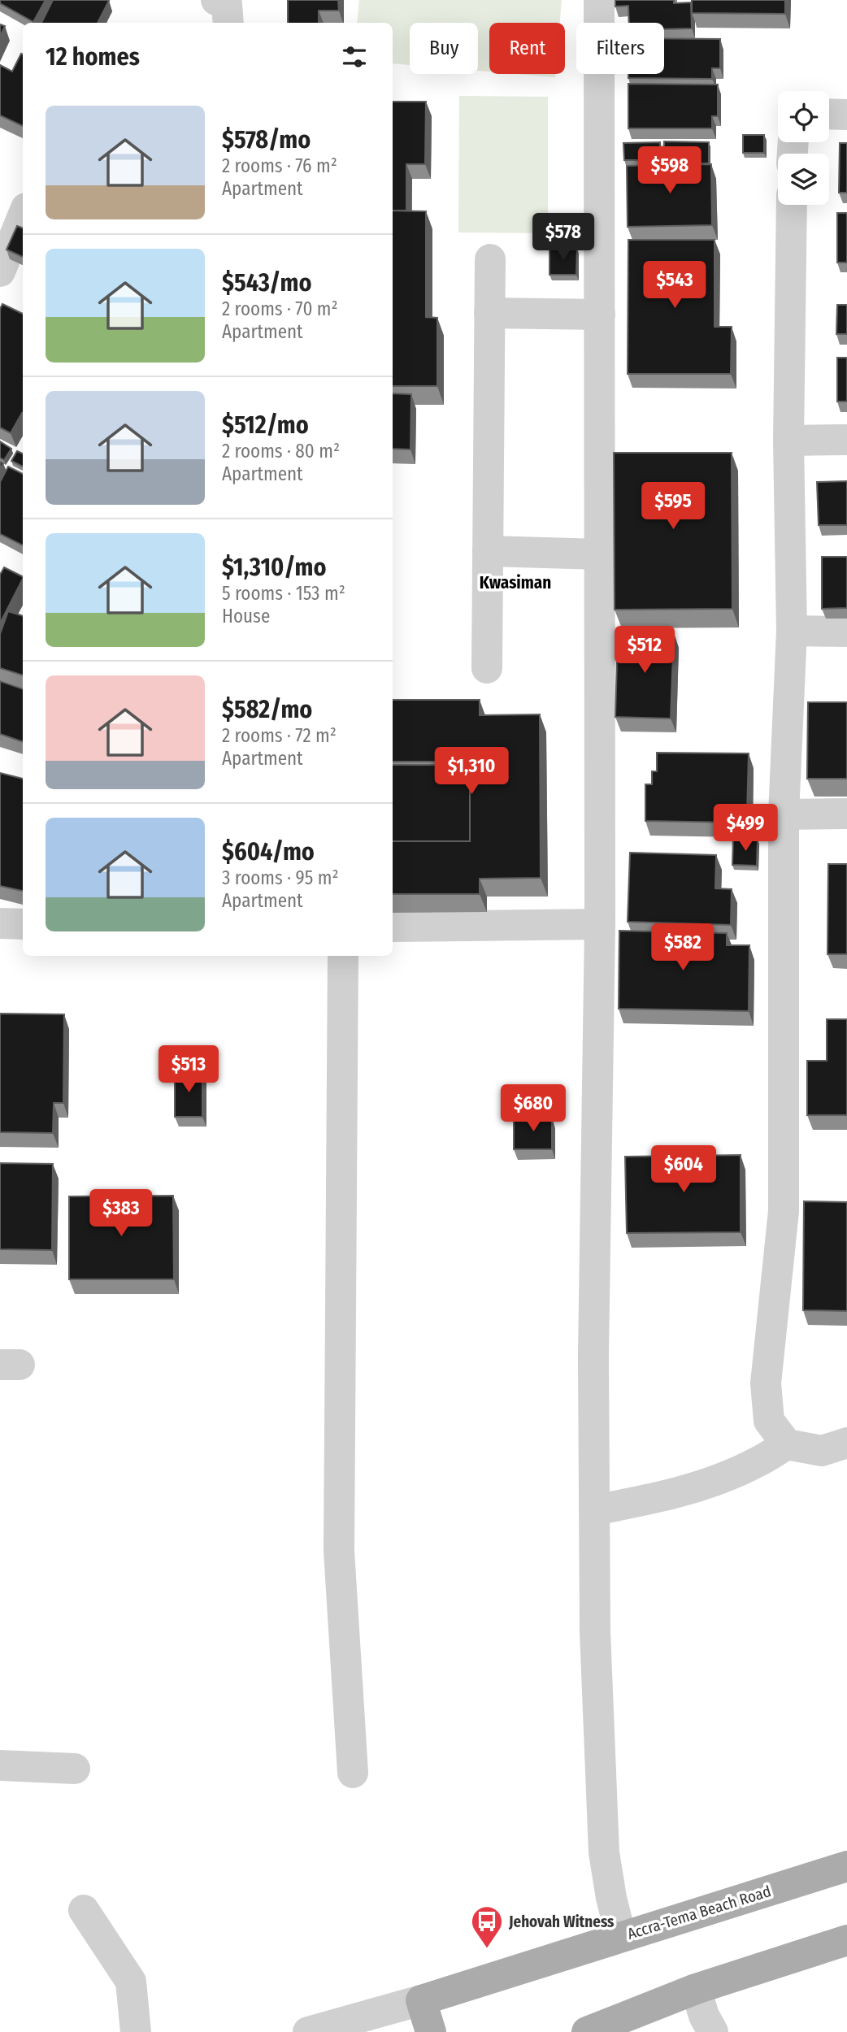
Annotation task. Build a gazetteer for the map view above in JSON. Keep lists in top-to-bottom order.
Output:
{
  "streets": {
    "main road": ["Accra-Tema Beach Road"]
  },
  "districts": ["Kwasiman"],
  "places": {
    "bus stop": ["Jehovah Witness"]
  },
  "page": {
    "chip": ["Buy", "Rent", "Filters"],
    "heading": "12 homes",
    "list": [
      {
        "name": "$578/mo",
        "note": "2 rooms · 76 m² · Apartment"
      },
      {
        "name": "$543/mo",
        "note": "2 rooms · 70 m² · Apartment"
      },
      {
        "name": "$512/mo",
        "note": "2 rooms · 80 m² · Apartment"
      },
      {
        "name": "$1,310/mo",
        "note": "5 rooms · 153 m² · House"
      },
      {
        "name": "$582/mo",
        "note": "2 rooms · 72 m² · Apartment"
      },
      {
        "name": "$604/mo",
        "note": "3 rooms · 95 m² · Apartment"
      }
    ],
    "price": [
      "$598",
      "$578",
      "$543",
      "$595",
      "$512",
      "$1,310",
      "$499",
      "$582",
      "$513",
      "$680",
      "$604",
      "$383"
    ]
  }
}
